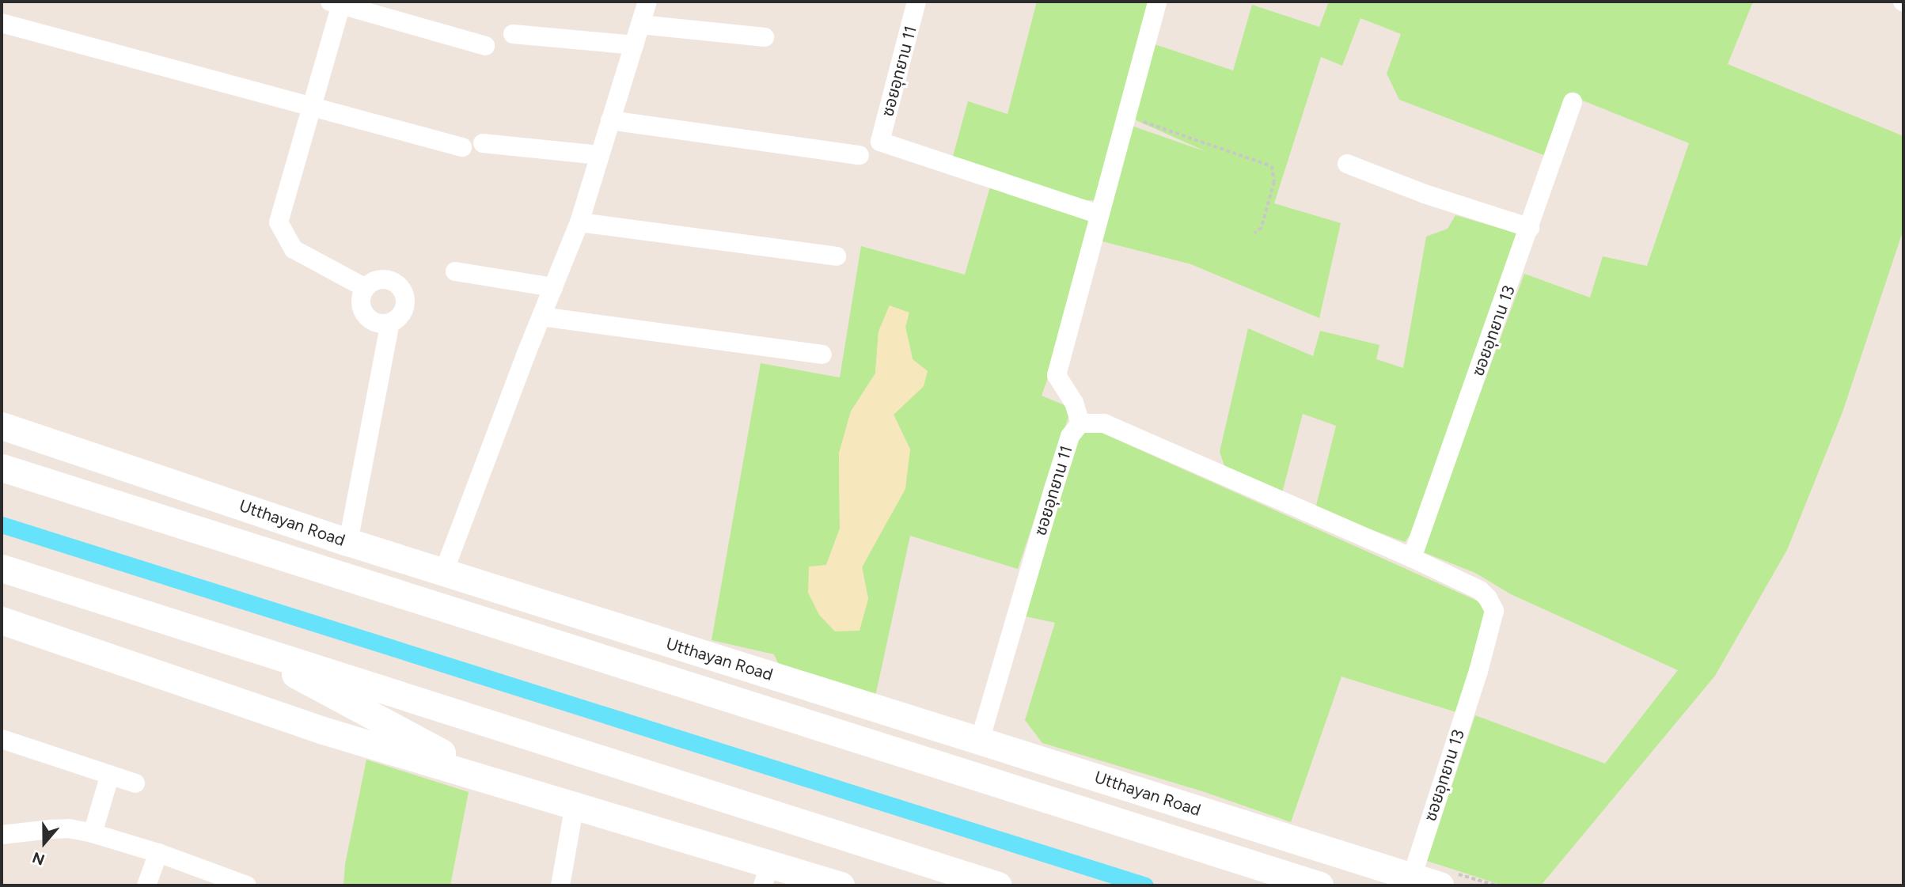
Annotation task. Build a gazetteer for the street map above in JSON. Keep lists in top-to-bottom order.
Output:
{
  "streets": {
    "main road": ["Utthayan Road"],
    "street": ["ซอยอุทยาน 11", "ซอยอุทยาน 13"]
  },
  "crossings": [
    ["ซอยอุทยาน 11", "ซอยอุทยาน 13"],
    ["ซอยอุทยาน 11", "Utthayan Road"],
    ["ซอยอุทยาน 13", "Utthayan Road"]
  ],
  "north": "bottom"
}
